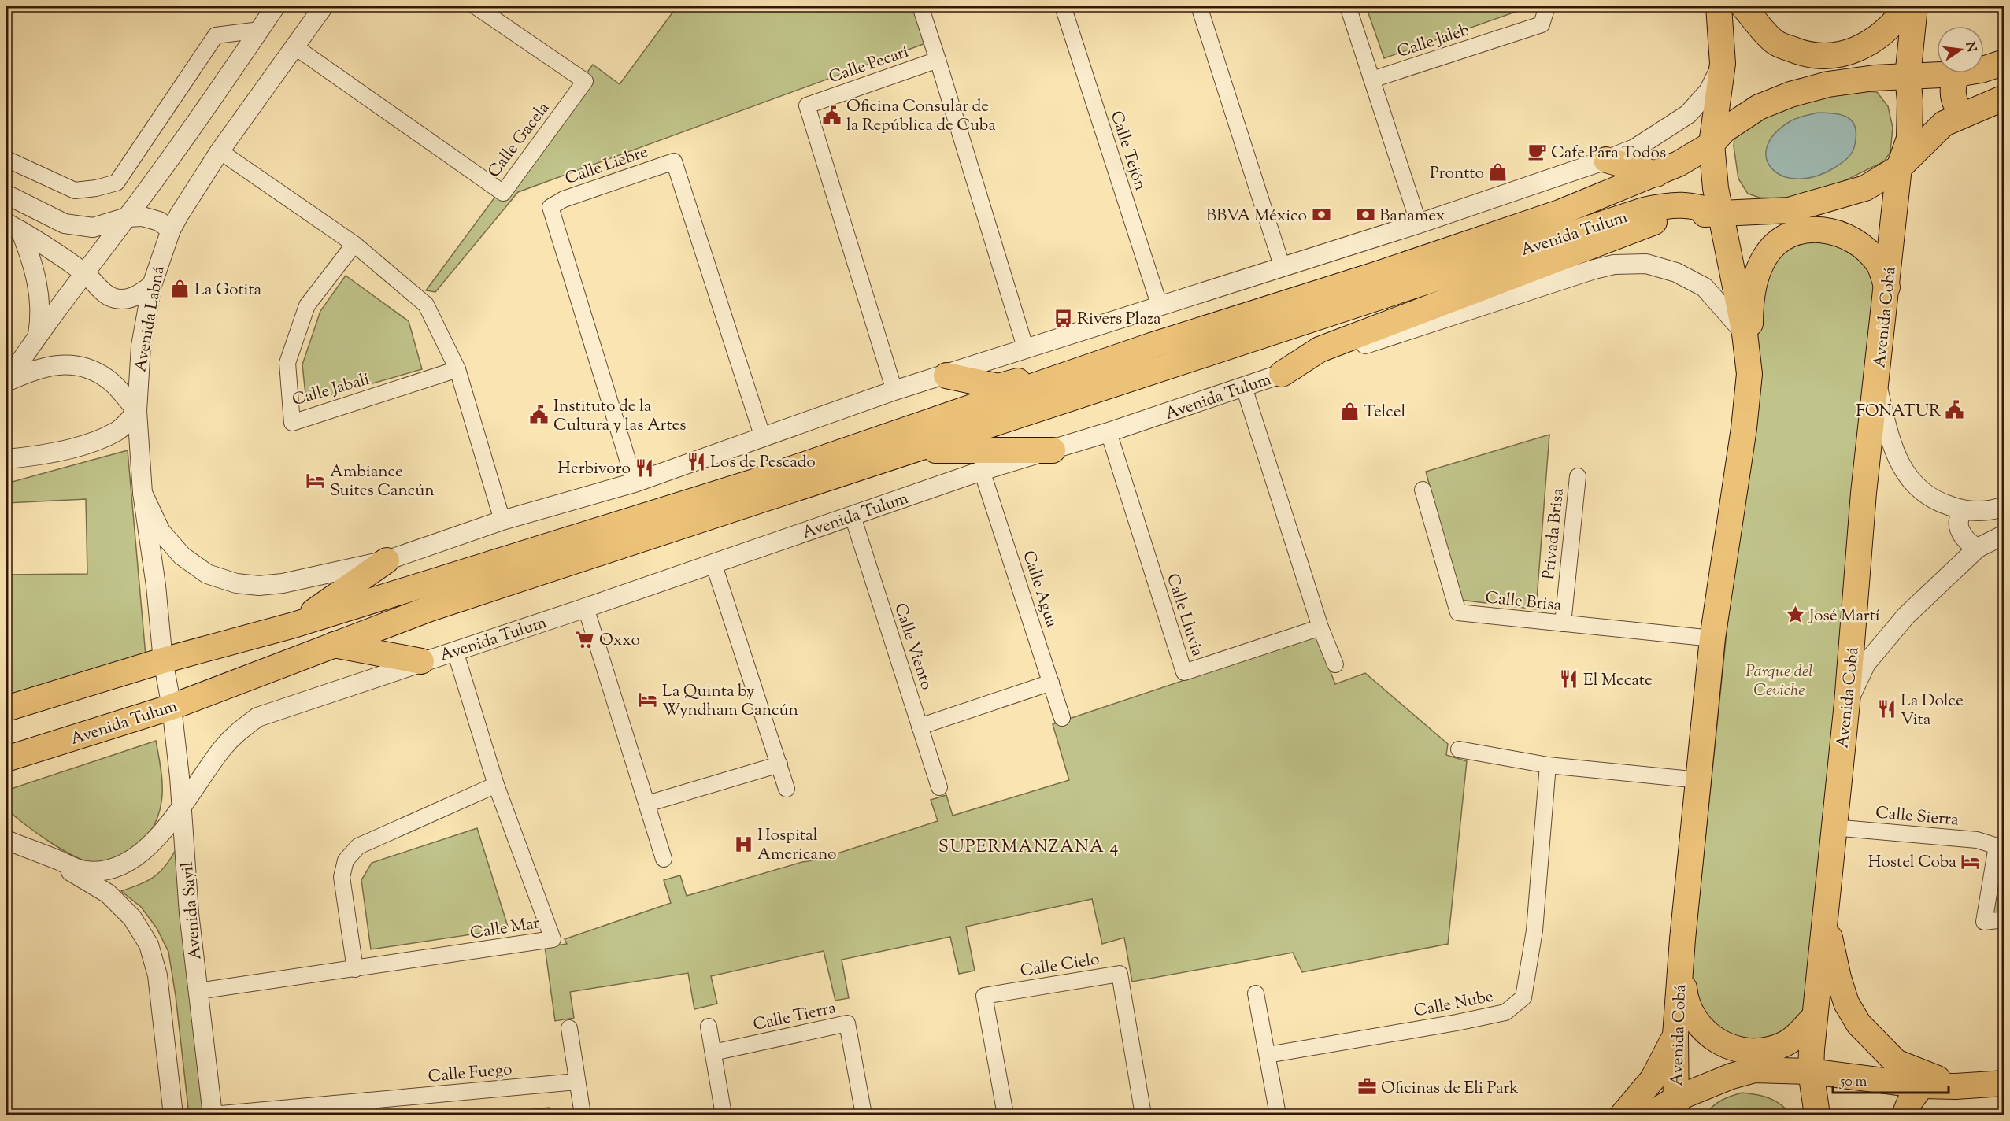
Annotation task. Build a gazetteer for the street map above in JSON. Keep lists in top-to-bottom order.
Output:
{
  "streets": {
    "main road": ["Avenida Tulum", "Avenida Cobá"],
    "street": [
      "Calle Jaleb",
      "Calle Pecarí",
      "Calle Gacela",
      "Calle Tejón",
      "Calle Liebre",
      "Avenida Labná",
      "Calle Jabalí",
      "Privada Brisa",
      "Calle Agua",
      "Calle Brisa",
      "Calle Lluvia",
      "Calle Viento",
      "Calle Sierra",
      "Avenida Sayil",
      "Calle Mar",
      "Calle Cielo",
      "Calle Nube",
      "Calle Tierra",
      "Calle Fuego"
    ]
  },
  "crossings": [
    ["Calle Gacela", "Avenida Labná"],
    ["Avenida Tulum", "Avenida Cobá"],
    ["Avenida Tulum", "Avenida Labná"],
    ["Avenida Tulum", "Calle Agua"],
    ["Avenida Tulum", "Calle Lluvia"],
    ["Avenida Tulum", "Calle Viento"],
    ["Avenida Tulum", "Avenida Sayil"],
    ["Avenida Tulum", "Calle Mar"],
    ["Avenida Cobá", "Calle Brisa"],
    ["Avenida Cobá", "Calle Sierra"],
    ["Avenida Labná", "Avenida Sayil"],
    ["Privada Brisa", "Calle Brisa"],
    ["Avenida Sayil", "Calle Mar"],
    ["Avenida Sayil", "Calle Fuego"]
  ],
  "districts": ["SUPERMANZANA 4"],
  "parks": ["Parque del Ceviche"],
  "places": {
    "public building": ["Oficina Consular de la República de Cuba", "FONATUR", "Instituto de la Cultura y las Artes"],
    "cafe": ["Cafe Para Todos"],
    "shop": ["Prontto", "La Gotita", "Telcel"],
    "bank": ["BBVA México", "Banamex"],
    "bus stop": ["Rivers Plaza"],
    "restaurant": [
      "Los de Pescado",
      "Herbivoro",
      "El Mecate",
      "La Dolce Vita"
    ],
    "hotel": ["Ambiance Suites Cancún", "La Quinta by Wyndham Cancún", "Hostel Coba"],
    "place": ["José Martí"],
    "supermarket": ["Oxxo"],
    "hospital": ["Hospital Americano"],
    "office": ["Oficinas de Eli Park"]
  },
  "scale_bar": "50 m",
  "north": "right"
}
